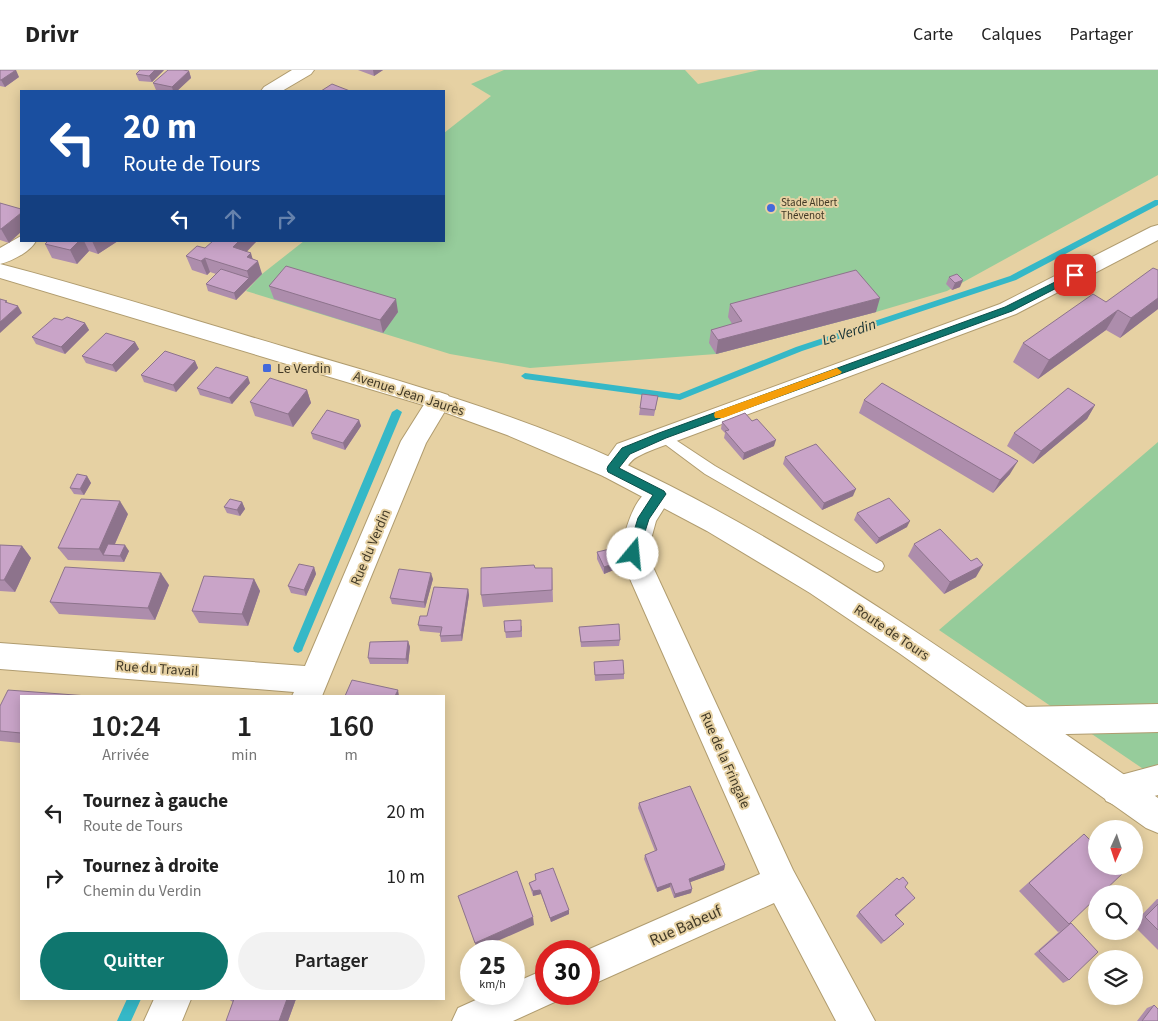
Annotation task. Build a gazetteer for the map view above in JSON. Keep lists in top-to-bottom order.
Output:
{
  "streets": {
    "main road": [
      "Avenue Jean Jaurès",
      "Rue du Verdin",
      "Route de Tours",
      "Rue du Travail",
      "Rue de la Fringale",
      "Rue Babeuf"
    ]
  },
  "crossings": [
    ["Avenue Jean Jaurès", "Rue du Verdin"],
    ["Avenue Jean Jaurès", "Route de Tours"],
    ["Rue du Verdin", "Rue du Travail"],
    ["Route de Tours", "Rue de la Fringale"],
    ["Rue de la Fringale", "Rue Babeuf"]
  ],
  "water": ["Le Verdin"],
  "places": {
    "other": ["Stade Albert Thévenot"],
    "transit": ["Le Verdin"]
  },
  "north": "bottom",
  "page": {
    "header": "Drivr",
    "nav": ["Carte", "Calques", "Partager"],
    "turn": ["20 m", "Route de Tours"],
    "eta": [
      "10:24",
      "Arrivée",
      "1",
      "min",
      "160",
      "m"
    ],
    "list": [
      {
        "name": "Tournez à gauche",
        "note": "Route de Tours",
        "value": "20 m"
      },
      {
        "name": "Tournez à droite",
        "note": "Chemin du Verdin",
        "value": "10 m"
      }
    ],
    "buttons": ["Quitter", "Partager"],
    "speed": "25 km/h",
    "limit": "30"
  }
}
